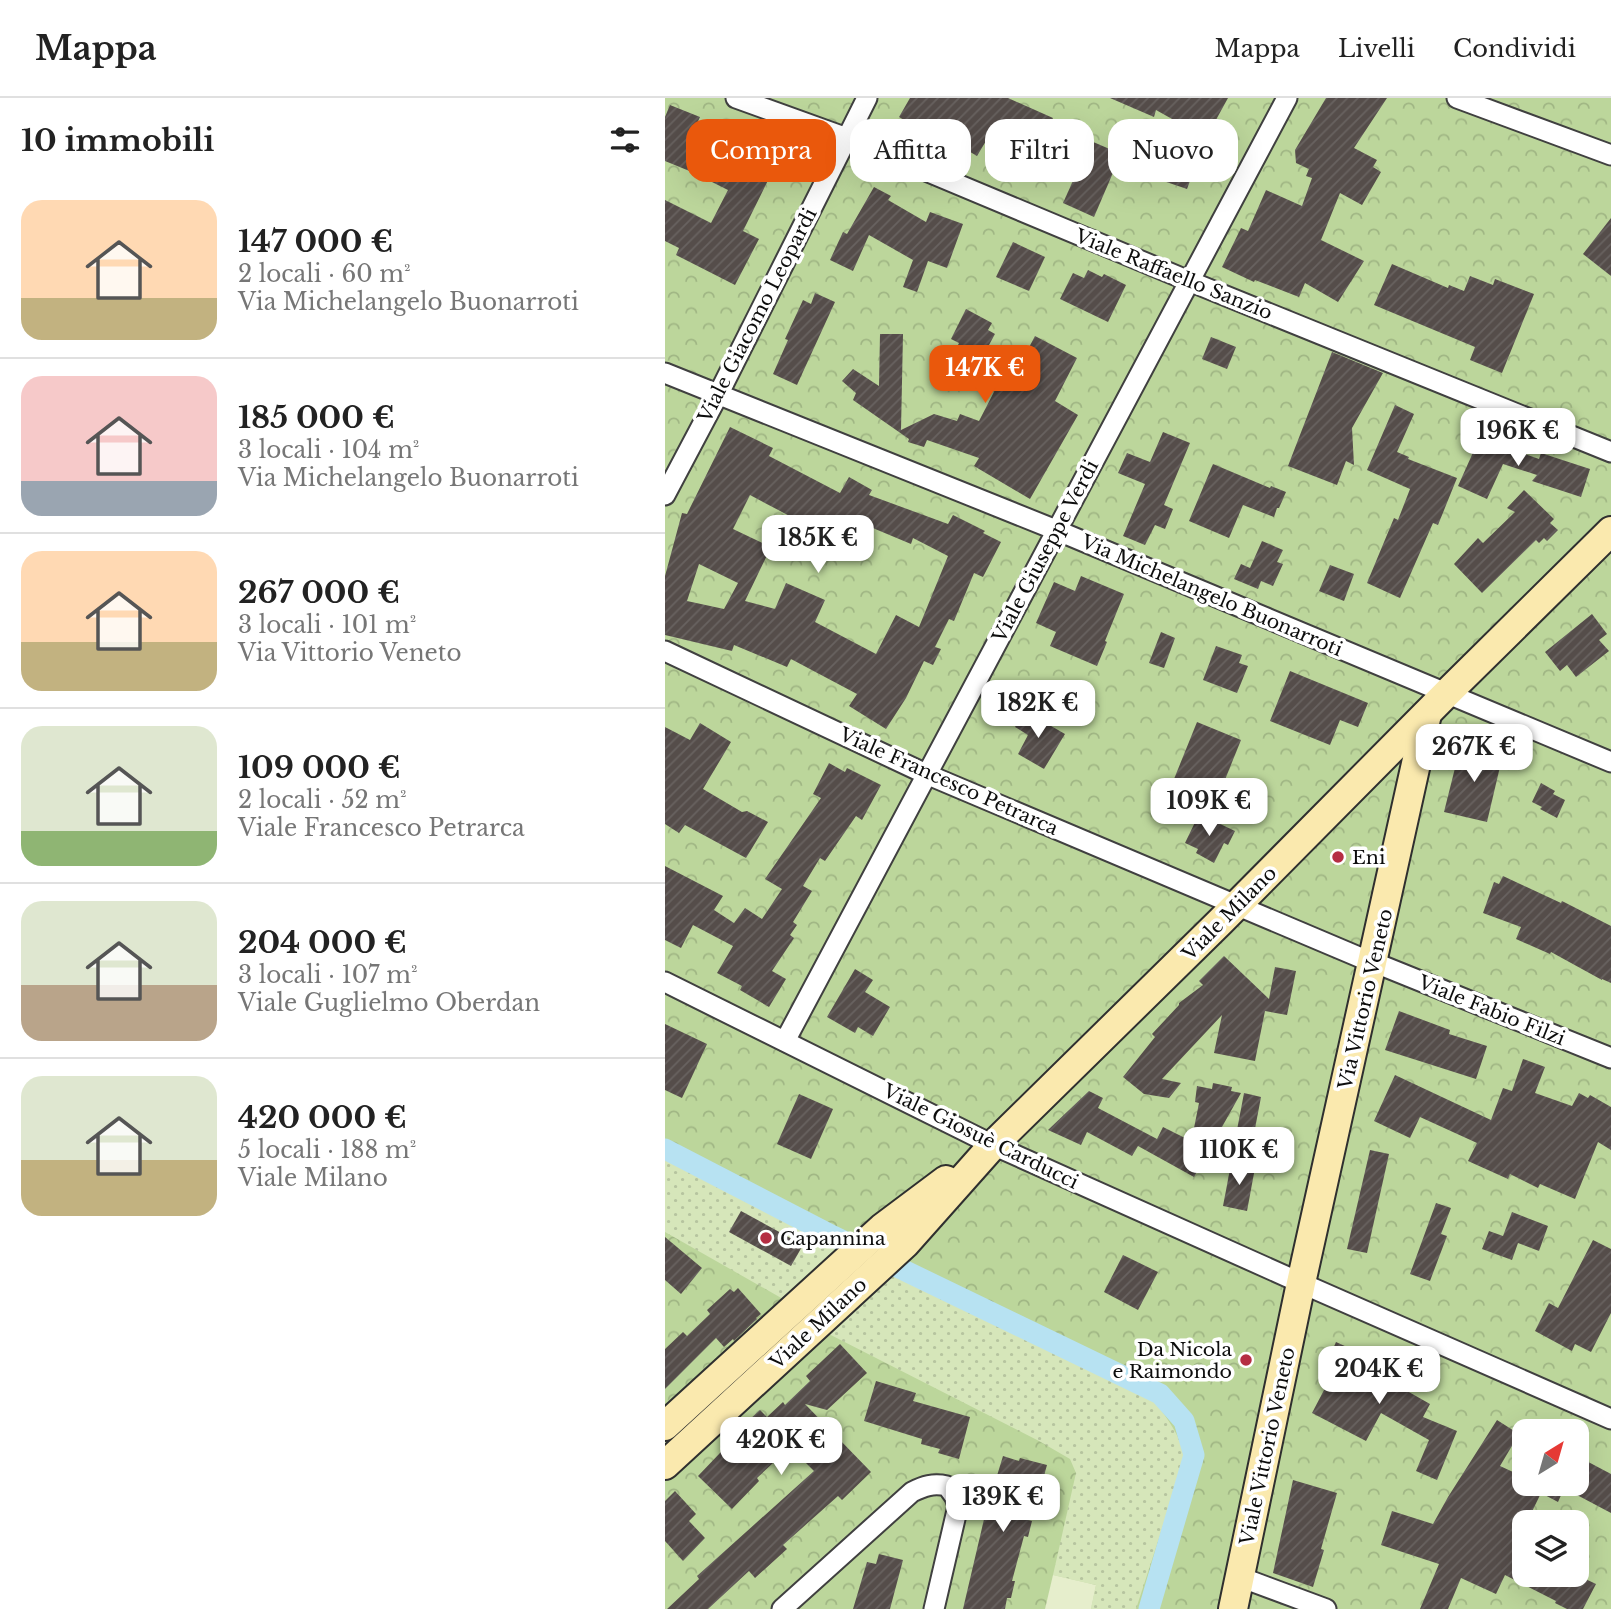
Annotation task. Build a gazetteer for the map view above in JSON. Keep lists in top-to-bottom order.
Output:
{
  "streets": {
    "street": [
      "Viale Raffaello Sanzio",
      "Viale Giacomo Leopardi",
      "Viale Giuseppe Verdi",
      "Via Michelangelo Buonarroti",
      "Viale Francesco Petrarca",
      "Viale Milano",
      "Via Vittorio Veneto",
      "Viale Fabio Filzi",
      "Viale Giosuè Carducci",
      "Viale Vittorio Veneto"
    ]
  },
  "crossings": [
    ["Viale Raffaello Sanzio", "Viale Giacomo Leopardi"],
    ["Viale Raffaello Sanzio", "Viale Giuseppe Verdi"],
    ["Viale Giacomo Leopardi", "Via Michelangelo Buonarroti"],
    ["Viale Giuseppe Verdi", "Via Michelangelo Buonarroti"],
    ["Viale Giuseppe Verdi", "Viale Francesco Petrarca"],
    ["Viale Giuseppe Verdi", "Viale Giosuè Carducci"],
    ["Via Michelangelo Buonarroti", "Viale Milano"],
    ["Viale Francesco Petrarca", "Viale Milano"],
    ["Viale Francesco Petrarca", "Via Vittorio Veneto"],
    ["Viale Francesco Petrarca", "Viale Fabio Filzi"],
    ["Viale Milano", "Via Vittorio Veneto"],
    ["Viale Milano", "Viale Giosuè Carducci"],
    ["Via Vittorio Veneto", "Viale Fabio Filzi"],
    ["Via Vittorio Veneto", "Viale Giosuè Carducci"],
    ["Via Vittorio Veneto", "Viale Vittorio Veneto"],
    ["Viale Giosuè Carducci", "Viale Vittorio Veneto"]
  ],
  "places": ["Eni", "Capannina", "Da Nicola e Raimondo"],
  "north": "top right",
  "page": {
    "header": "Mappa",
    "nav": ["Mappa", "Livelli", "Condividi"],
    "heading": "10 immobili",
    "chip": [
      "Compra",
      "Affitta",
      "Filtri",
      "Nuovo"
    ],
    "list": [
      {
        "name": "147 000 €",
        "note": "2 locali · 60 m² · Via Michelangelo Buonarroti"
      },
      {
        "name": "185 000 €",
        "note": "3 locali · 104 m² · Via Michelangelo Buonarroti"
      },
      {
        "name": "267 000 €",
        "note": "3 locali · 101 m² · Via Vittorio Veneto"
      },
      {
        "name": "109 000 €",
        "note": "2 locali · 52 m² · Viale Francesco Petrarca"
      },
      {
        "name": "204 000 €",
        "note": "3 locali · 107 m² · Viale Guglielmo Oberdan"
      },
      {
        "name": "420 000 €",
        "note": "5 locali · 188 m² · Viale Milano"
      }
    ],
    "price": [
      "147K €",
      "196K €",
      "185K €",
      "182K €",
      "267K €",
      "109K €",
      "110K €",
      "204K €",
      "420K €",
      "139K €"
    ]
  }
}
